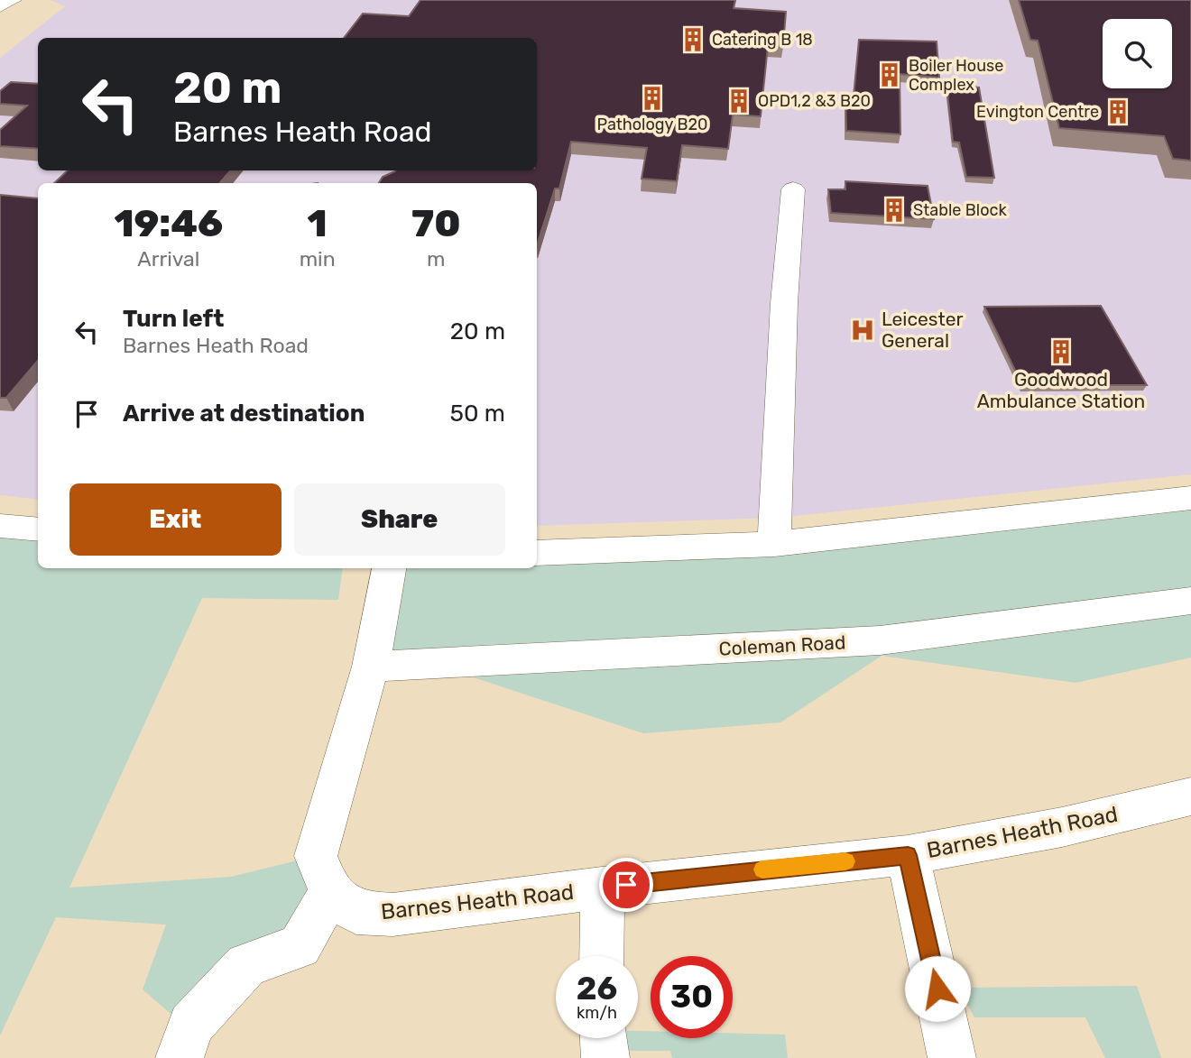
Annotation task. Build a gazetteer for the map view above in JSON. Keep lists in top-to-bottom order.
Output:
{
  "streets": {
    "street": ["Coleman Road", "Barnes Heath Road"]
  },
  "places": {
    "building": [
      "Catering B 18",
      "Boiler House Complex",
      "Pathology B20",
      "OPD1,2 &3 B20",
      "Evington Centre",
      "Stable Block",
      "Goodwood Ambulance Station"
    ],
    "hospital": ["Leicester General"]
  },
  "page": {
    "turn": ["20 m", "Barnes Heath Road"],
    "eta": [
      "19:46",
      "Arrival",
      "1",
      "min",
      "70",
      "m"
    ],
    "list": [
      {
        "name": "Turn left",
        "note": "Barnes Heath Road",
        "value": "20 m"
      },
      {
        "name": "Arrive at destination",
        "value": "50 m"
      }
    ],
    "buttons": ["Exit", "Share"],
    "speed": "26 km/h",
    "limit": "30"
  }
}
